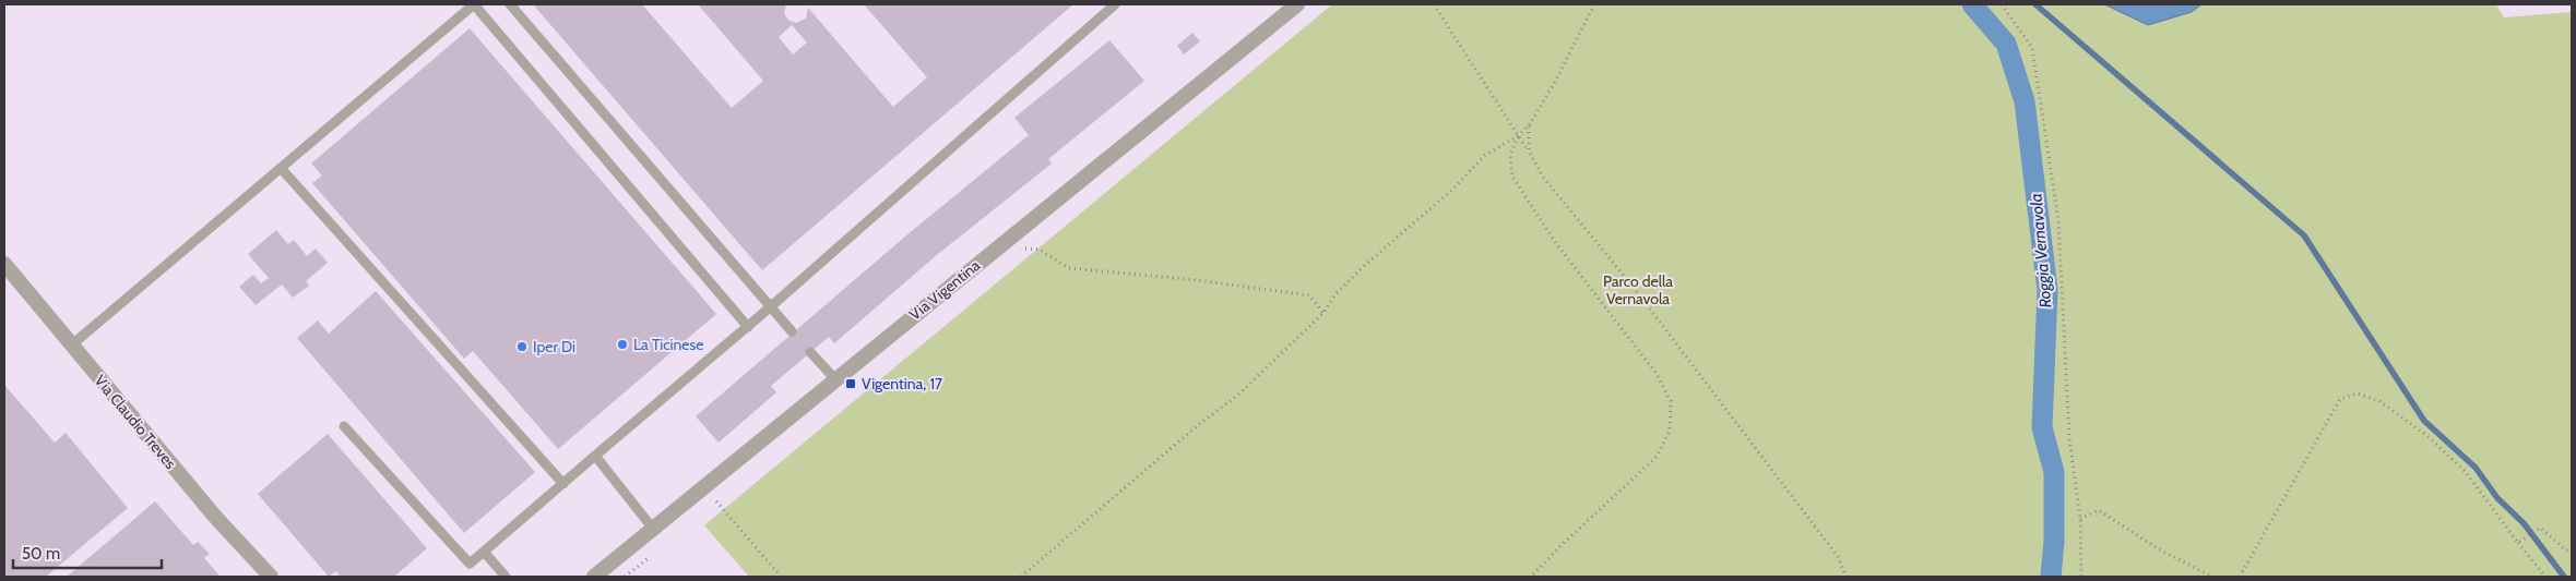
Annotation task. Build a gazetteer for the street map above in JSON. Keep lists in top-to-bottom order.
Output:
{
  "streets": {
    "street": ["Via Vigentina", "Via Claudio Treves"]
  },
  "water": ["Roggia Vernavola"],
  "parks": ["Parco della Vernavola"],
  "places": {
    "other": ["La Ticinese", "Iper Di"],
    "transit": ["Vigentina, 17"]
  },
  "scale_bar": "50 m"
}
